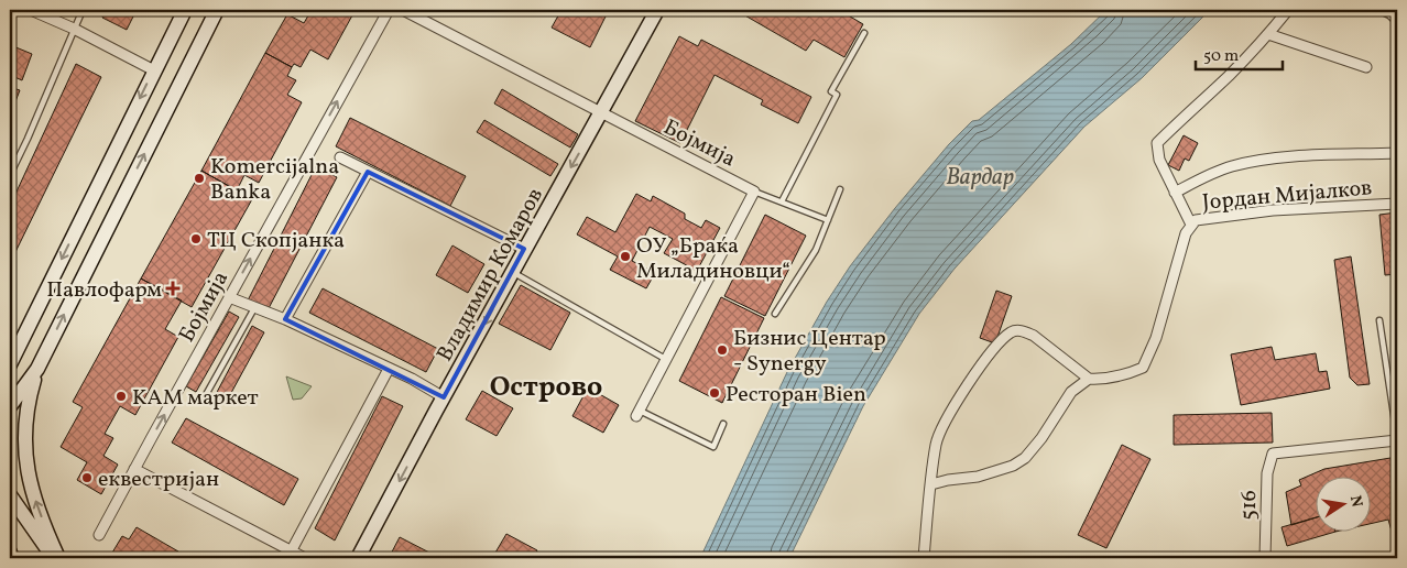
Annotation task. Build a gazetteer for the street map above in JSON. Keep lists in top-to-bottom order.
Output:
{
  "streets": {
    "street": [
      "Бојмија",
      "Јордан Мијалков",
      "Владимир Комаров",
      "516"
    ]
  },
  "crossings": [
    ["Бојмија", "Владимир Комаров"]
  ],
  "districts": ["Острово"],
  "water": ["Вардар"],
  "places": {
    "other": [
      "Komercijalna Banka",
      "ТЦ Скопјанка",
      "ОУ „Браќа Миладиновци“",
      "Бизнис Центар - Synergy",
      "Ресторан Bien",
      "KAM маркет",
      "еквестријан"
    ],
    "health": ["Павлофарм"]
  },
  "scale_bar": "50 m",
  "north": "right"
}
